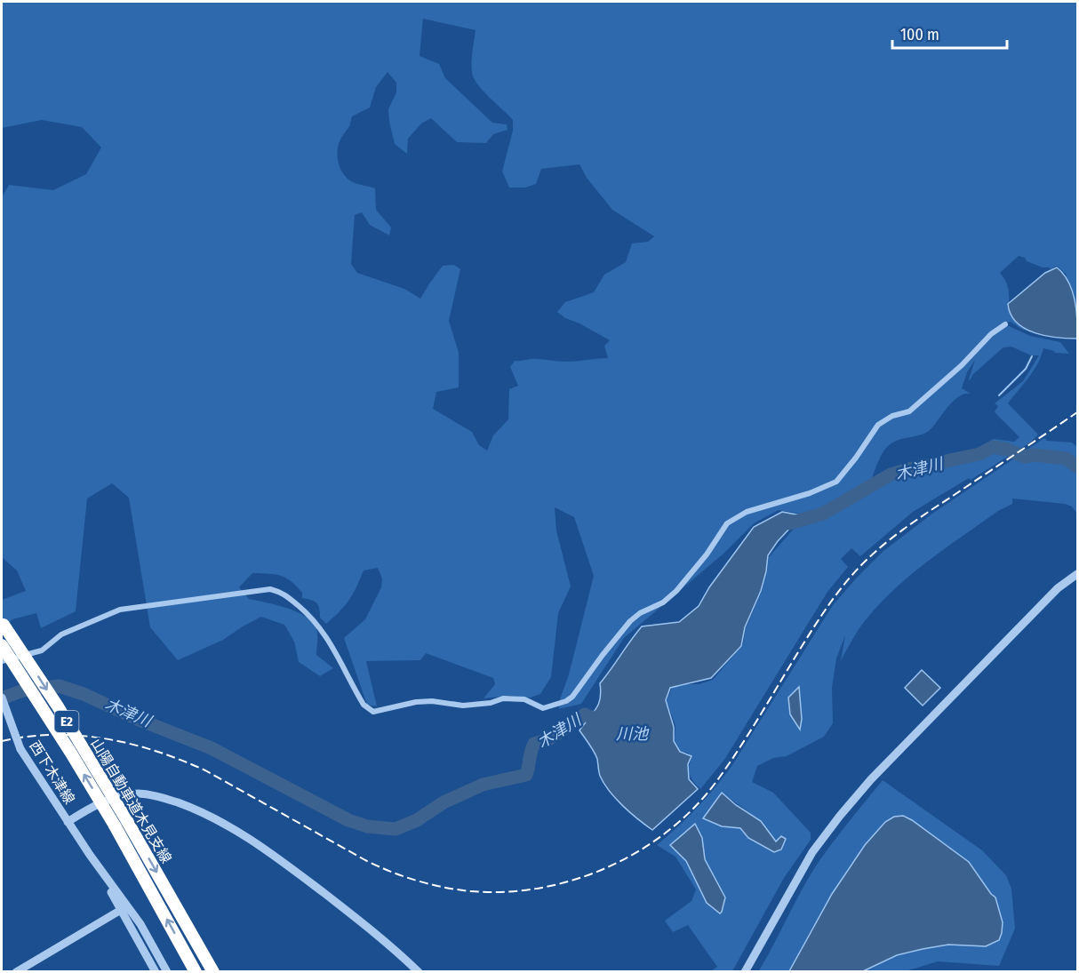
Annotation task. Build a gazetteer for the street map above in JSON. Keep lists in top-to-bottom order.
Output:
{
  "streets": {
    "highway": ["E2", "山陽自動車道木見支線"],
    "street": ["西下木津線"]
  },
  "water": ["木津川", "川池"],
  "scale_bar": "100 m"
}
